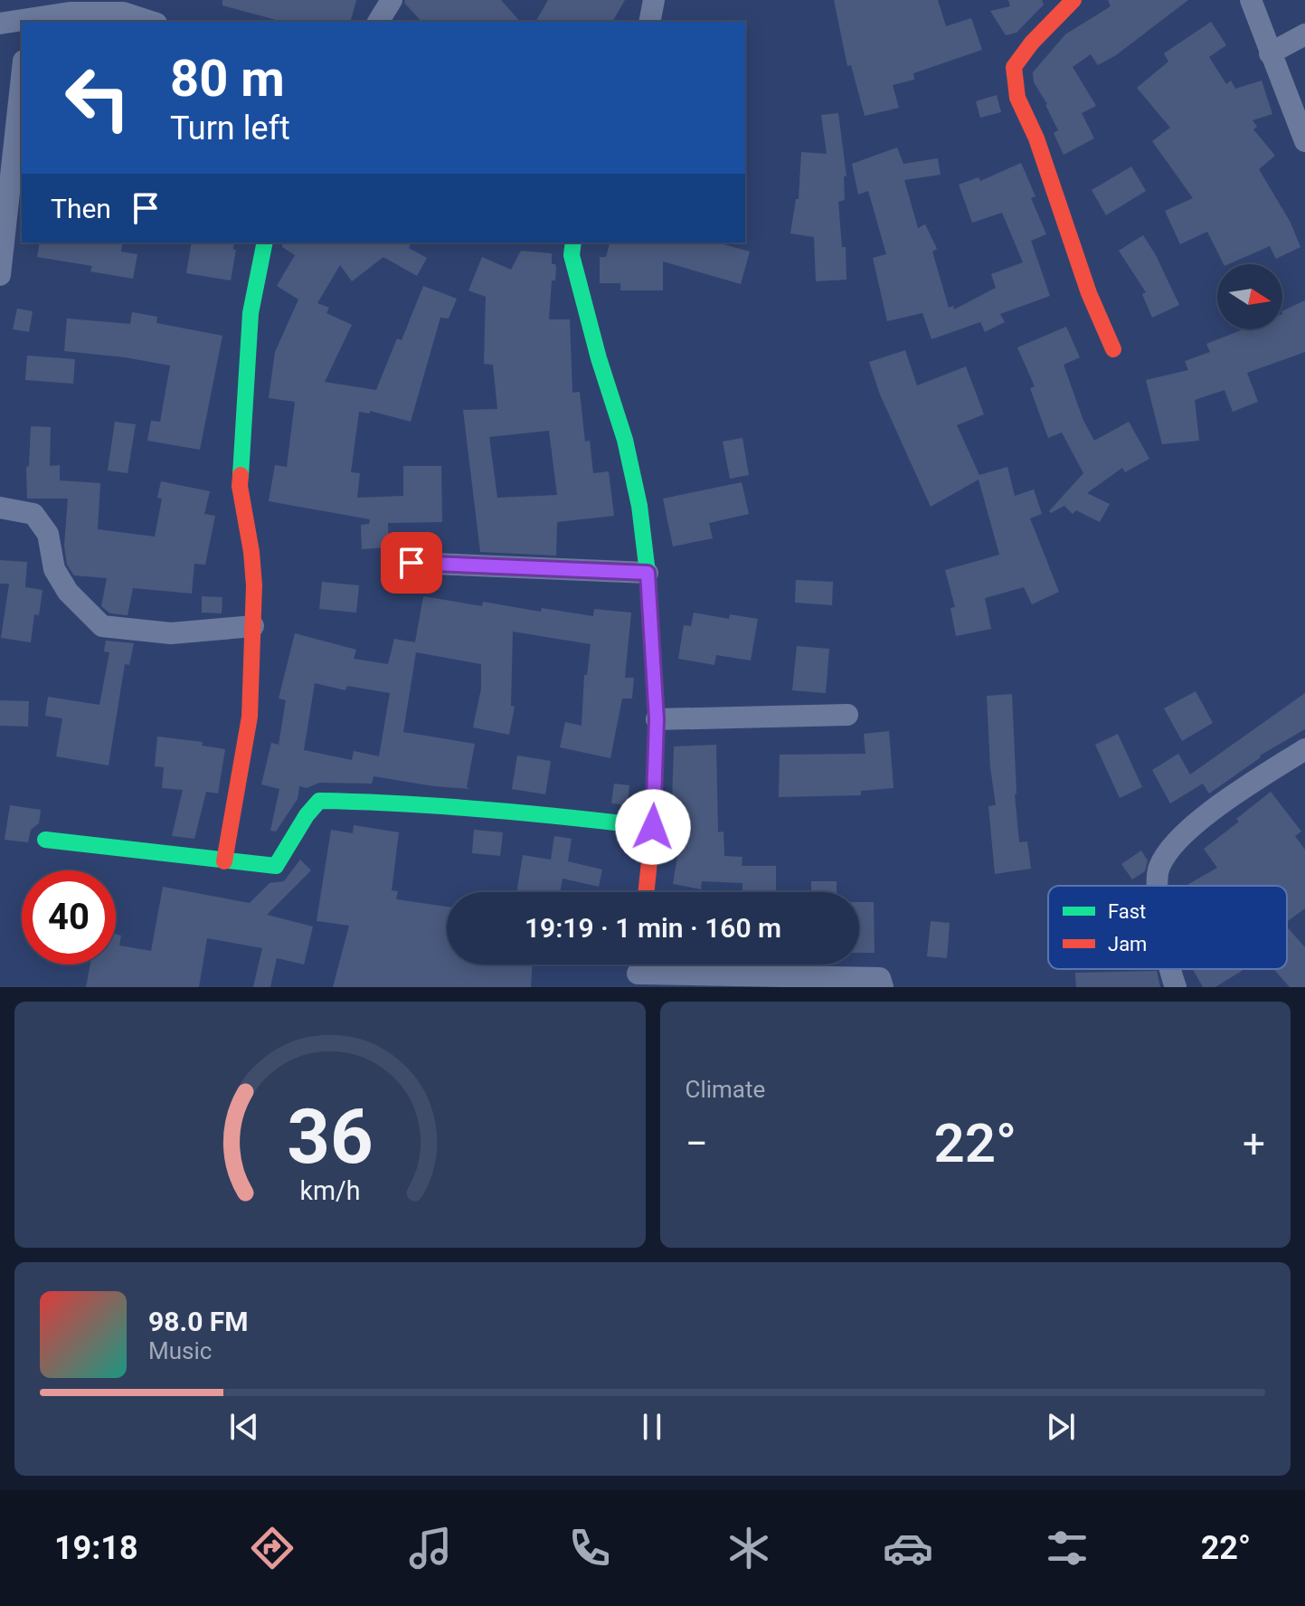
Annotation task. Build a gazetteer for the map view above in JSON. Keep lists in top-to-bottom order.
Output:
{
  "legend": ["Fast", "Jam"],
  "north": "right",
  "page": {
    "turn": ["80 m", "Turn left"],
    "then": "Then",
    "limit": "40",
    "trip": "19:19 · 1 min · 160 m",
    "tile": "Climate",
    "heat": ["−", "22°", "+"],
    "song": ["98.0 FM", "Music"],
    "tabs": ["19:18", "22°"],
    "gauge": ["36", "km/h"]
  }
}
